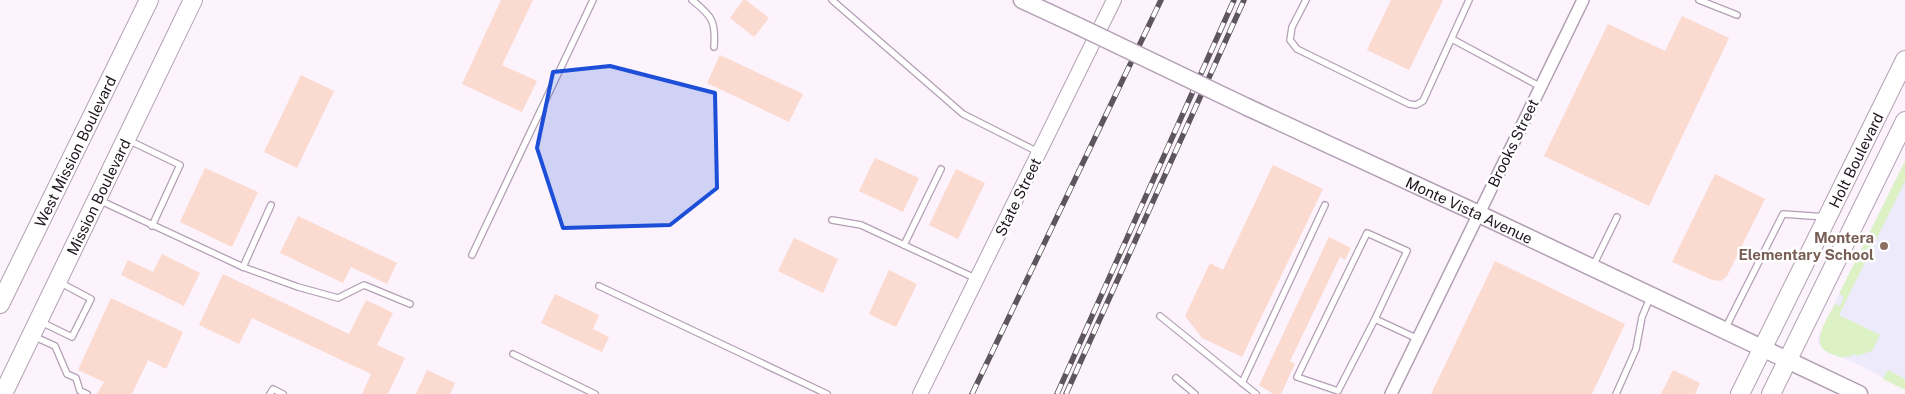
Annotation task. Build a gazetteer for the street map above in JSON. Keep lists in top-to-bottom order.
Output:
{
  "streets": {
    "main road": [
      "West Mission Boulevard",
      "Holt Boulevard",
      "Mission Boulevard",
      "Monte Vista Avenue"
    ],
    "street": ["Brooks Street", "State Street"]
  },
  "crossings": [
    ["Brooks Street", "Monte Vista Avenue"],
    ["Holt Boulevard", "Monte Vista Avenue"]
  ],
  "places": ["Montera Elementary School"]
}
